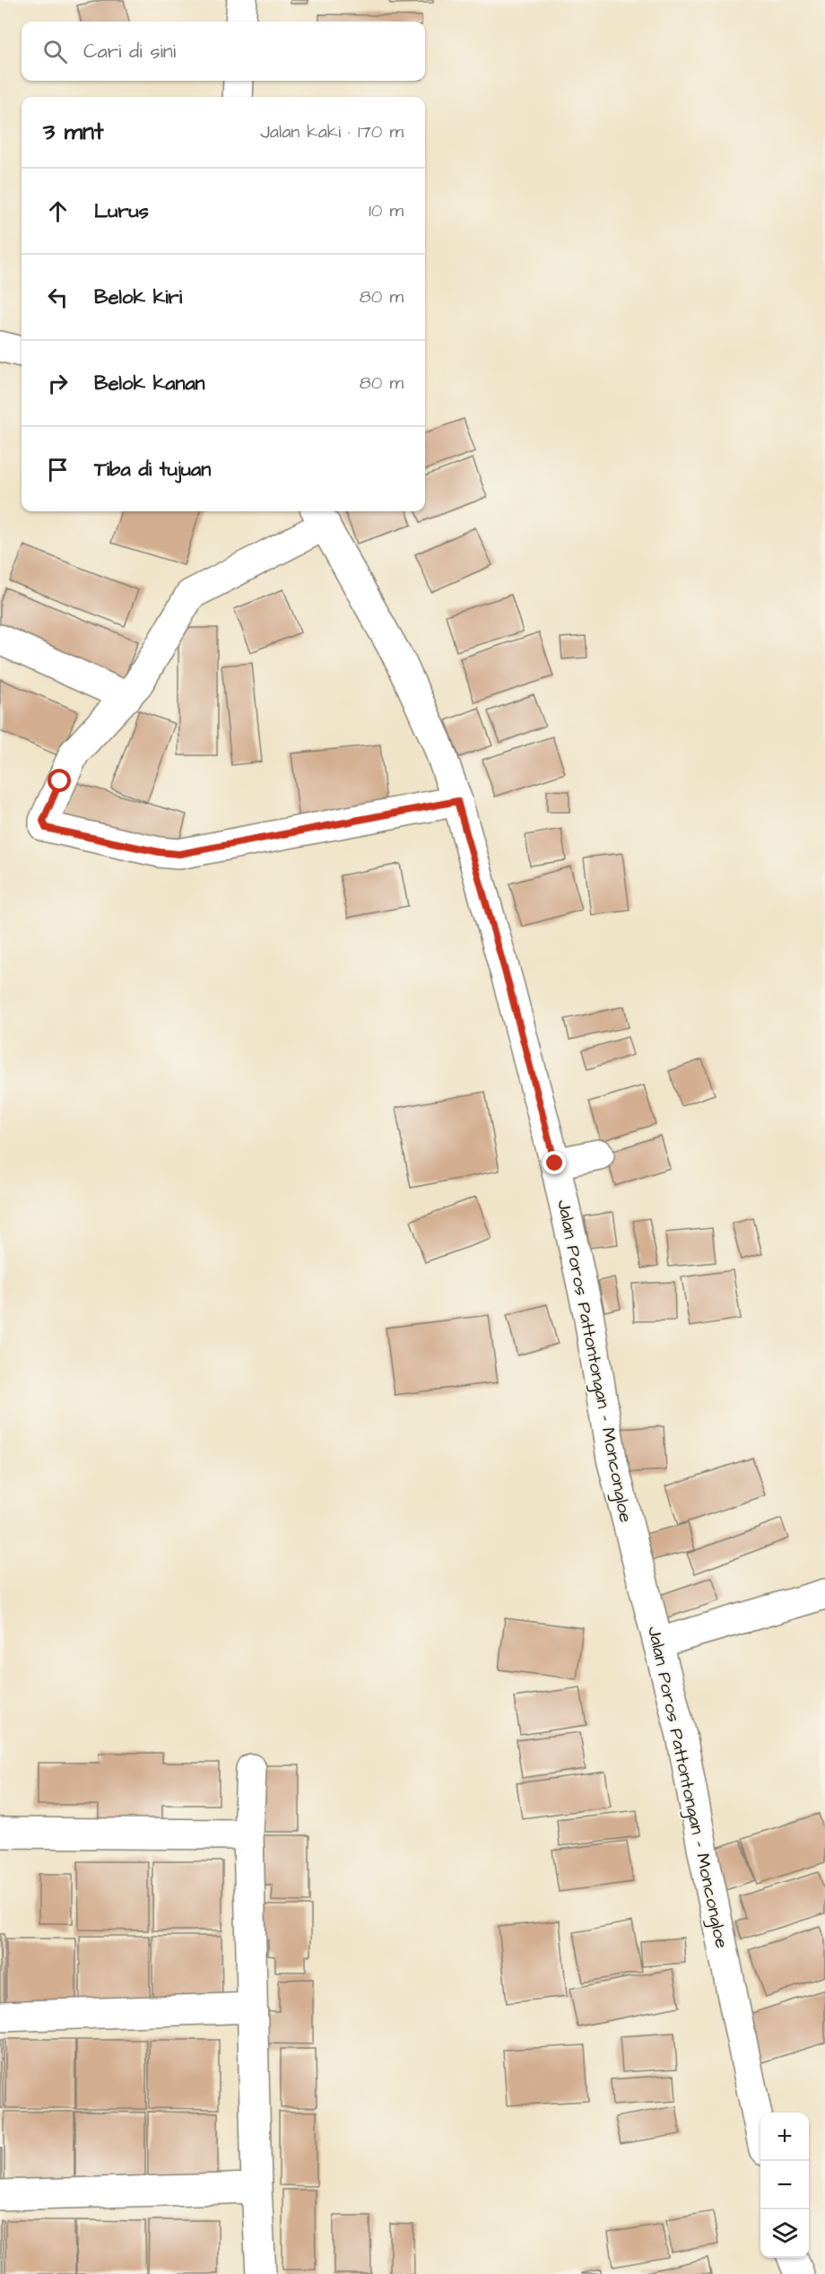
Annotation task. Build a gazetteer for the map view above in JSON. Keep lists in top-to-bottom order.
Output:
{
  "streets": {
    "street": ["Jalan Poros Pattontongan - Moncongloe"]
  },
  "page": {
    "search": "Cari di sini",
    "heading": ["3 mnt", "Jalan kaki · 170 m"],
    "list": [
      ["Lurus", "10 m"],
      ["Belok kiri", "80 m"],
      ["Belok kanan", "80 m"],
      "Tiba di tujuan"
    ],
    "map_buttons": ["+", "−"]
  }
}
